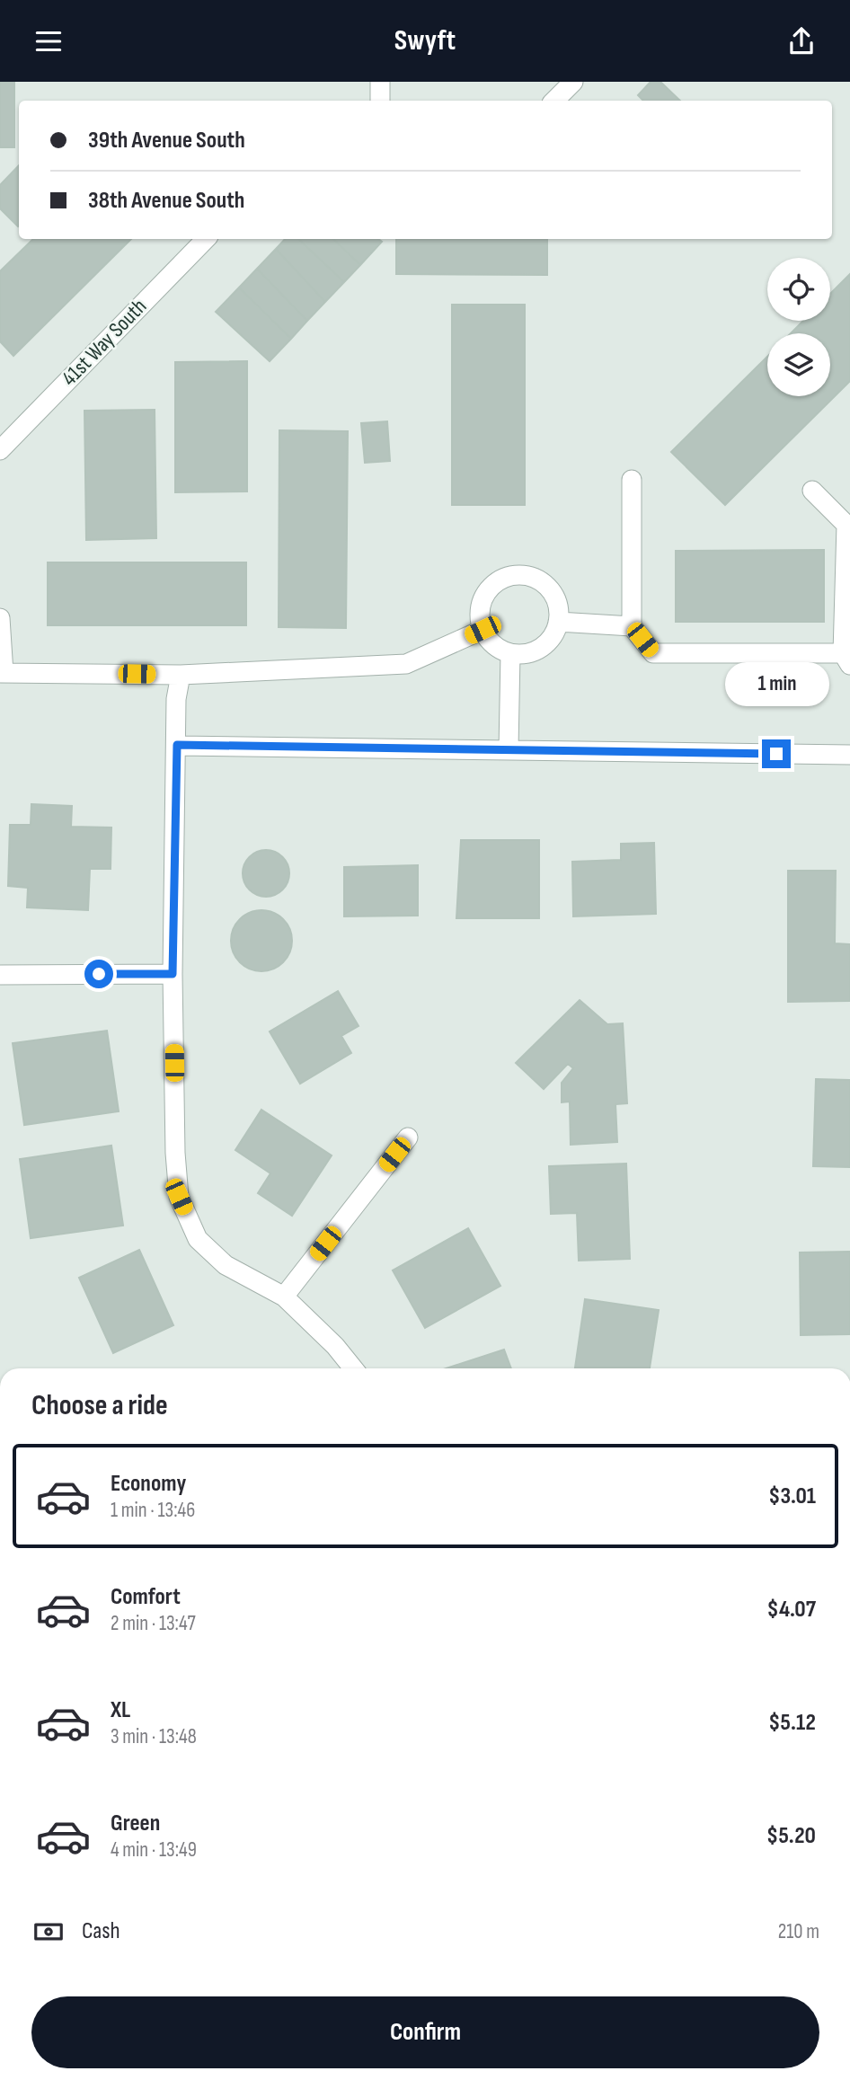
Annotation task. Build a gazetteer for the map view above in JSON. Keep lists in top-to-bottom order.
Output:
{
  "streets": {
    "street": ["41st Way South"]
  },
  "page": {
    "header": "Swyft",
    "banner": ["39th Avenue South", "38th Avenue South"],
    "bubble": "1 min",
    "heading": "Choose a ride",
    "list": [
      {
        "name": "Economy",
        "note": "1 min · 13:46",
        "value": "$3.01"
      },
      {
        "name": "Comfort",
        "note": "2 min · 13:47",
        "value": "$4.07"
      },
      {
        "name": "XL",
        "note": "3 min · 13:48",
        "value": "$5.12"
      },
      {
        "name": "Green",
        "note": "4 min · 13:49",
        "value": "$5.20"
      }
    ],
    "pay": ["Cash", "210 m"],
    "buttons": "Confirm"
  }
}
